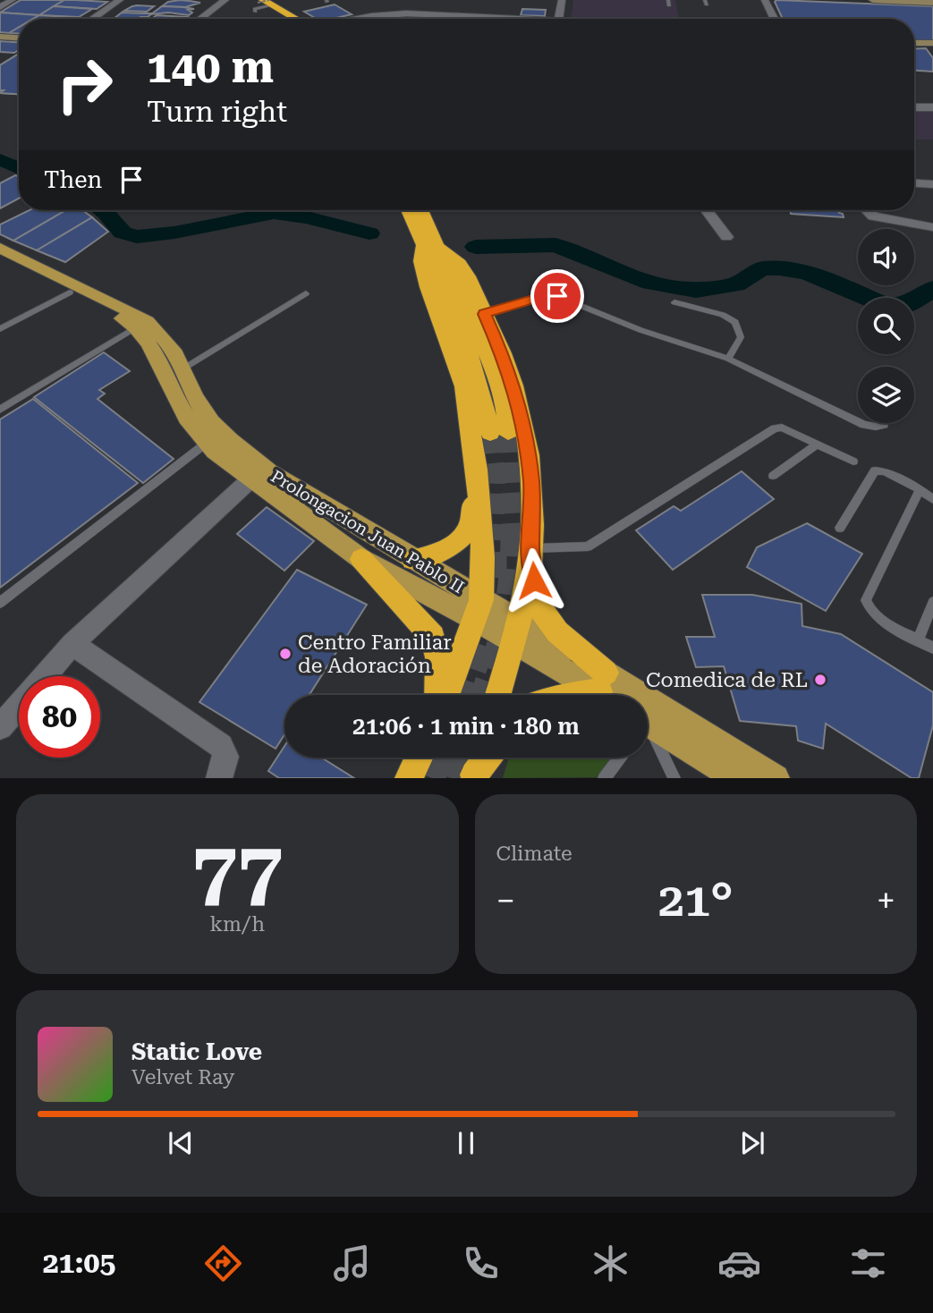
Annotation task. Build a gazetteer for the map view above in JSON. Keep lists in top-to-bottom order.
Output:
{
  "streets": {
    "main road": ["Prolongacion Juan Pablo II"]
  },
  "places": ["Centro Familiar de Adoración", "Comedica de RL"],
  "page": {
    "turn": ["140 m", "Turn right"],
    "then": "Then",
    "limit": "80",
    "trip": "21:06 · 1 min · 180 m",
    "tile": [
      ["77", "km/h"],
      "Climate"
    ],
    "heat": ["−", "21°", "+"],
    "song": ["Static Love", "Velvet Ray"],
    "tabs": "21:05"
  }
}
